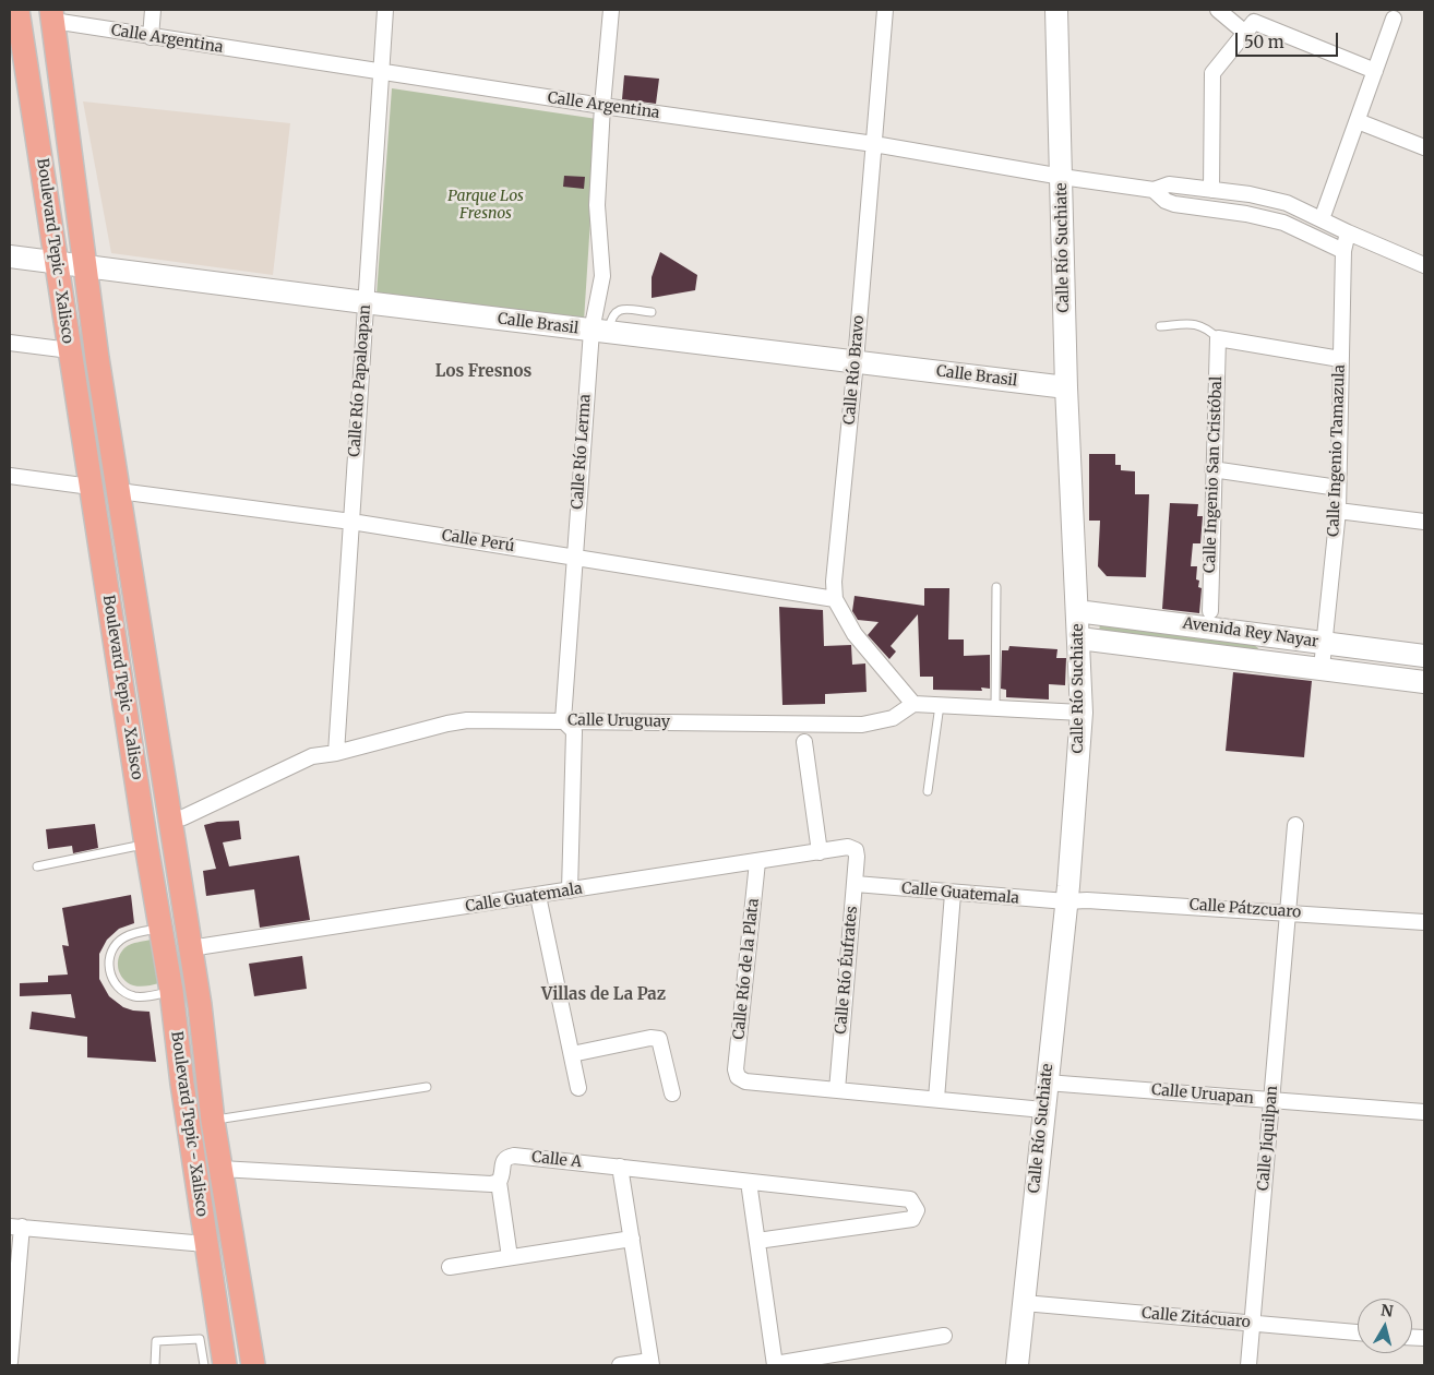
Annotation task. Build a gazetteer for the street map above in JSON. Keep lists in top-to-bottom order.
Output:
{
  "streets": {
    "main road": [
      "Calle Río Suchiate",
      "Boulevard Tepic - Xalisco",
      "Calle Brasil",
      "Avenida Rey Nayar"
    ],
    "street": [
      "Calle Argentina",
      "Calle Río Bravo",
      "Calle Río Papaloapan",
      "Calle Ingenio Tamazula",
      "Calle Río Lerma",
      "Calle Ingenio San Cristóbal",
      "Calle Perú",
      "Calle Uruguay",
      "Calle Guatemala",
      "Calle Pátzcuaro",
      "Calle Río de la Plata",
      "Calle Río Éufrates",
      "Calle Uruapan",
      "Calle Jiquilpan",
      "Calle A",
      "Calle Zitácuaro"
    ]
  },
  "crossings": [
    ["Calle Argentina", "Calle Río Suchiate"],
    ["Calle Argentina", "Boulevard Tepic - Xalisco"],
    ["Calle Argentina", "Calle Río Bravo"],
    ["Calle Argentina", "Calle Río Papaloapan"],
    ["Calle Argentina", "Calle Río Lerma"],
    ["Calle Río Suchiate", "Calle Brasil"],
    ["Calle Río Suchiate", "Avenida Rey Nayar"],
    ["Calle Río Suchiate", "Calle Guatemala"],
    ["Calle Río Suchiate", "Calle Pátzcuaro"],
    ["Calle Río Suchiate", "Calle Uruapan"],
    ["Calle Río Suchiate", "Calle Zitácuaro"],
    ["Boulevard Tepic - Xalisco", "Calle Brasil"],
    ["Boulevard Tepic - Xalisco", "Calle Perú"],
    ["Boulevard Tepic - Xalisco", "Calle Uruguay"],
    ["Boulevard Tepic - Xalisco", "Calle Guatemala"],
    ["Calle Brasil", "Calle Río Bravo"],
    ["Calle Brasil", "Calle Río Papaloapan"],
    ["Calle Brasil", "Calle Río Lerma"],
    ["Calle Río Bravo", "Calle Perú"],
    ["Calle Río Bravo", "Calle Uruguay"],
    ["Calle Río Papaloapan", "Calle Perú"],
    ["Calle Río Papaloapan", "Calle Uruguay"],
    ["Calle Ingenio Tamazula", "Avenida Rey Nayar"],
    ["Calle Río Lerma", "Calle Perú"],
    ["Calle Río Lerma", "Calle Uruguay"],
    ["Calle Río Lerma", "Calle Guatemala"],
    ["Calle Guatemala", "Calle Pátzcuaro"],
    ["Calle Guatemala", "Calle Río de la Plata"],
    ["Calle Guatemala", "Calle Río Éufrates"],
    ["Calle Pátzcuaro", "Calle Jiquilpan"],
    ["Calle Río de la Plata", "Calle Río Éufrates"],
    ["Calle Uruapan", "Calle Jiquilpan"],
    ["Calle Jiquilpan", "Calle Zitácuaro"]
  ],
  "districts": ["Los Fresnos", "Villas de La Paz"],
  "parks": ["Parque Los Fresnos"],
  "scale_bar": "50 m",
  "north": "top"
}
